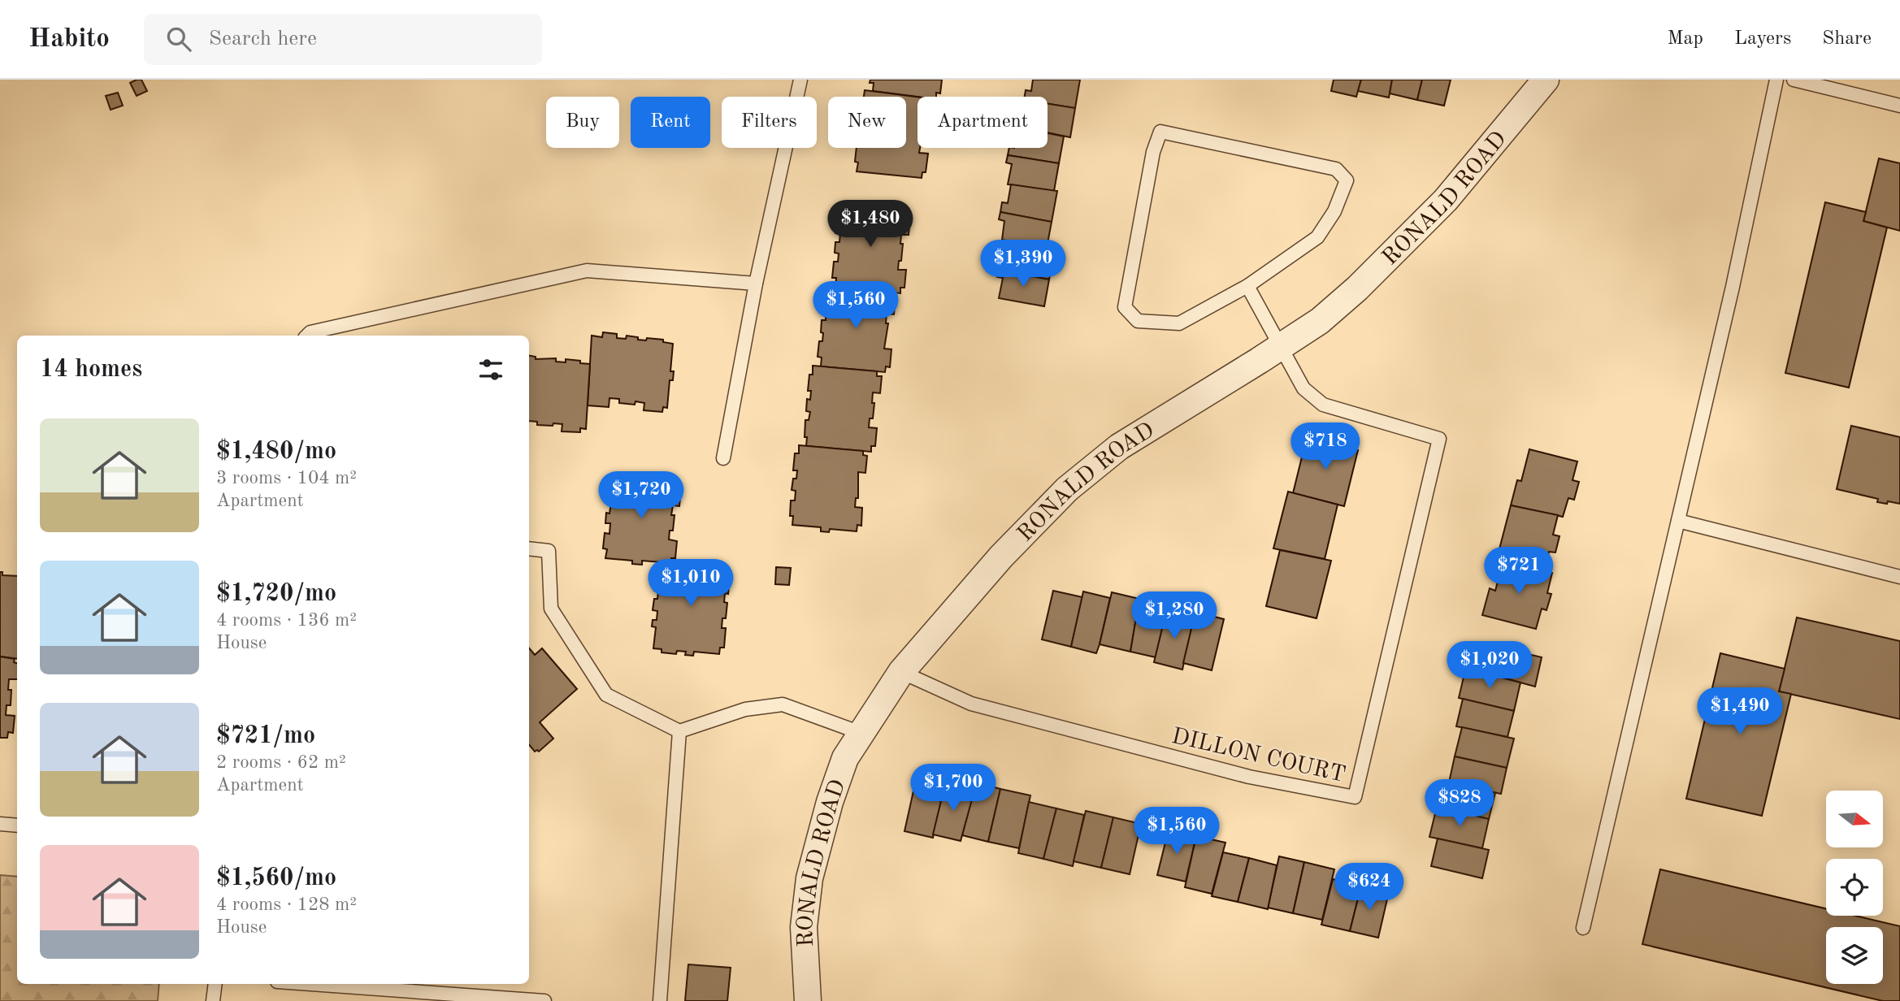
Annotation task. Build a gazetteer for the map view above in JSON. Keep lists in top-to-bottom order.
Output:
{
  "streets": {
    "street": ["RONALD ROAD"],
    "lane": ["DILLON COURT"]
  },
  "crossings": [
    ["RONALD ROAD", "DILLON COURT"]
  ],
  "north": "right",
  "page": {
    "header": "Habito",
    "search": "Search here",
    "nav": ["Map", "Layers", "Share"],
    "chip": [
      "Buy",
      "Rent",
      "Filters",
      "New",
      "Apartment"
    ],
    "price": [
      "$1,480",
      "$1,390",
      "$1,560",
      "$718",
      "$1,720",
      "$721",
      "$1,010",
      "$1,280",
      "$1,020",
      "$1,490",
      "$1,700",
      "$828",
      "$1,560",
      "$624"
    ],
    "heading": "14 homes",
    "list": [
      {
        "name": "$1,480/mo",
        "note": "3 rooms · 104 m² · Apartment"
      },
      {
        "name": "$1,720/mo",
        "note": "4 rooms · 136 m² · House"
      },
      {
        "name": "$721/mo",
        "note": "2 rooms · 62 m² · Apartment"
      },
      {
        "name": "$1,560/mo",
        "note": "4 rooms · 128 m² · House"
      }
    ]
  }
}
